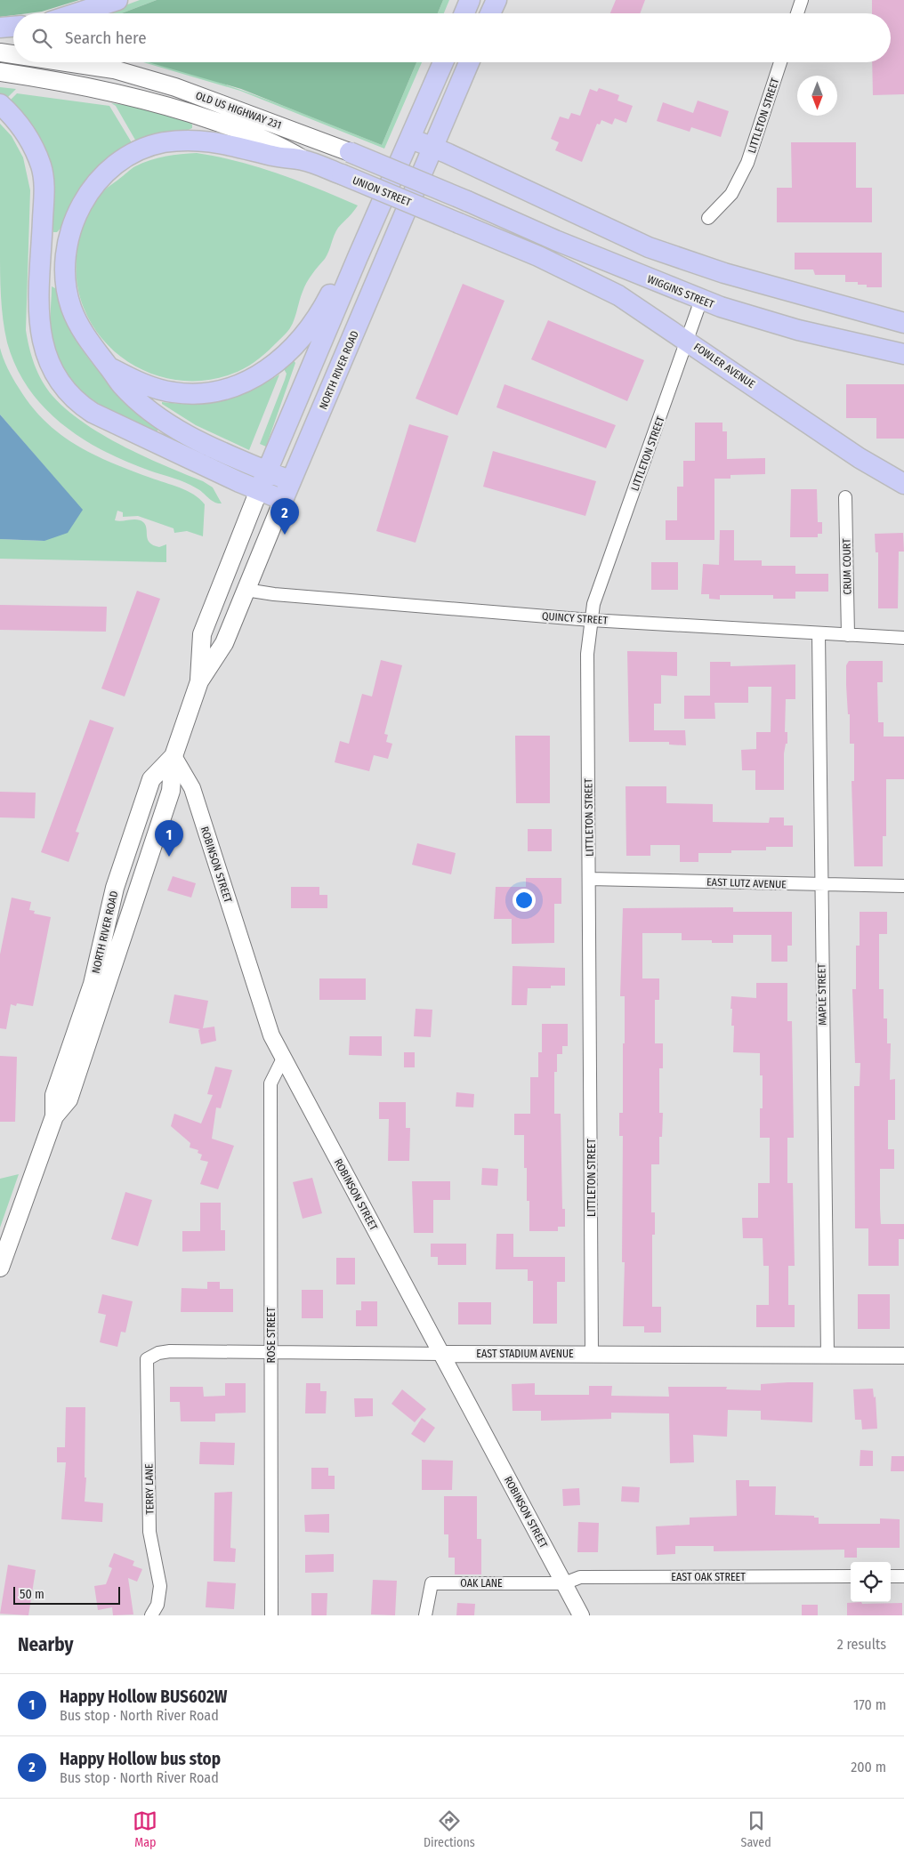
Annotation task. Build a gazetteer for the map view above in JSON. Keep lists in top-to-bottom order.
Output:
{
  "streets": {
    "main road": [
      "OLD US HIGHWAY 231",
      "UNION STREET",
      "WIGGINS STREET",
      "FOWLER AVENUE",
      "NORTH RIVER ROAD"
    ],
    "street": [
      "LITTLETON STREET",
      "CRUM COURT",
      "QUINCY STREET",
      "ROBINSON STREET",
      "EAST LUTZ AVENUE",
      "MAPLE STREET",
      "ROSE STREET",
      "EAST STADIUM AVENUE",
      "TERRY LANE",
      "EAST OAK STREET",
      "OAK LANE"
    ]
  },
  "crossings": [
    ["OLD US HIGHWAY 231", "UNION STREET"],
    ["OLD US HIGHWAY 231", "WIGGINS STREET"],
    ["LITTLETON STREET", "WIGGINS STREET"],
    ["LITTLETON STREET", "FOWLER AVENUE"],
    ["LITTLETON STREET", "QUINCY STREET"],
    ["LITTLETON STREET", "EAST LUTZ AVENUE"],
    ["LITTLETON STREET", "EAST STADIUM AVENUE"],
    ["UNION STREET", "FOWLER AVENUE"],
    ["UNION STREET", "NORTH RIVER ROAD"],
    ["NORTH RIVER ROAD", "QUINCY STREET"],
    ["NORTH RIVER ROAD", "ROBINSON STREET"],
    ["CRUM COURT", "QUINCY STREET"],
    ["QUINCY STREET", "MAPLE STREET"],
    ["ROBINSON STREET", "ROSE STREET"],
    ["ROBINSON STREET", "EAST STADIUM AVENUE"],
    ["ROBINSON STREET", "EAST OAK STREET"],
    ["ROBINSON STREET", "OAK LANE"],
    ["EAST LUTZ AVENUE", "MAPLE STREET"],
    ["MAPLE STREET", "EAST STADIUM AVENUE"],
    ["ROSE STREET", "EAST STADIUM AVENUE"],
    ["EAST STADIUM AVENUE", "TERRY LANE"],
    ["EAST OAK STREET", "OAK LANE"]
  ],
  "scale_bar": "50 m",
  "north": "bottom",
  "page": {
    "search": "Search here",
    "pins": ["2", "1"],
    "scale": "50 m",
    "heading": ["Nearby", "2 results"],
    "list": [
      {
        "mark": "1",
        "name": "Happy Hollow BUS602W",
        "note": "Bus stop · North River Road",
        "value": "170 m"
      },
      {
        "mark": "2",
        "name": "Happy Hollow bus stop",
        "note": "Bus stop · North River Road",
        "value": "200 m"
      }
    ],
    "nav": ["Map", "Directions", "Saved"]
  }
}
